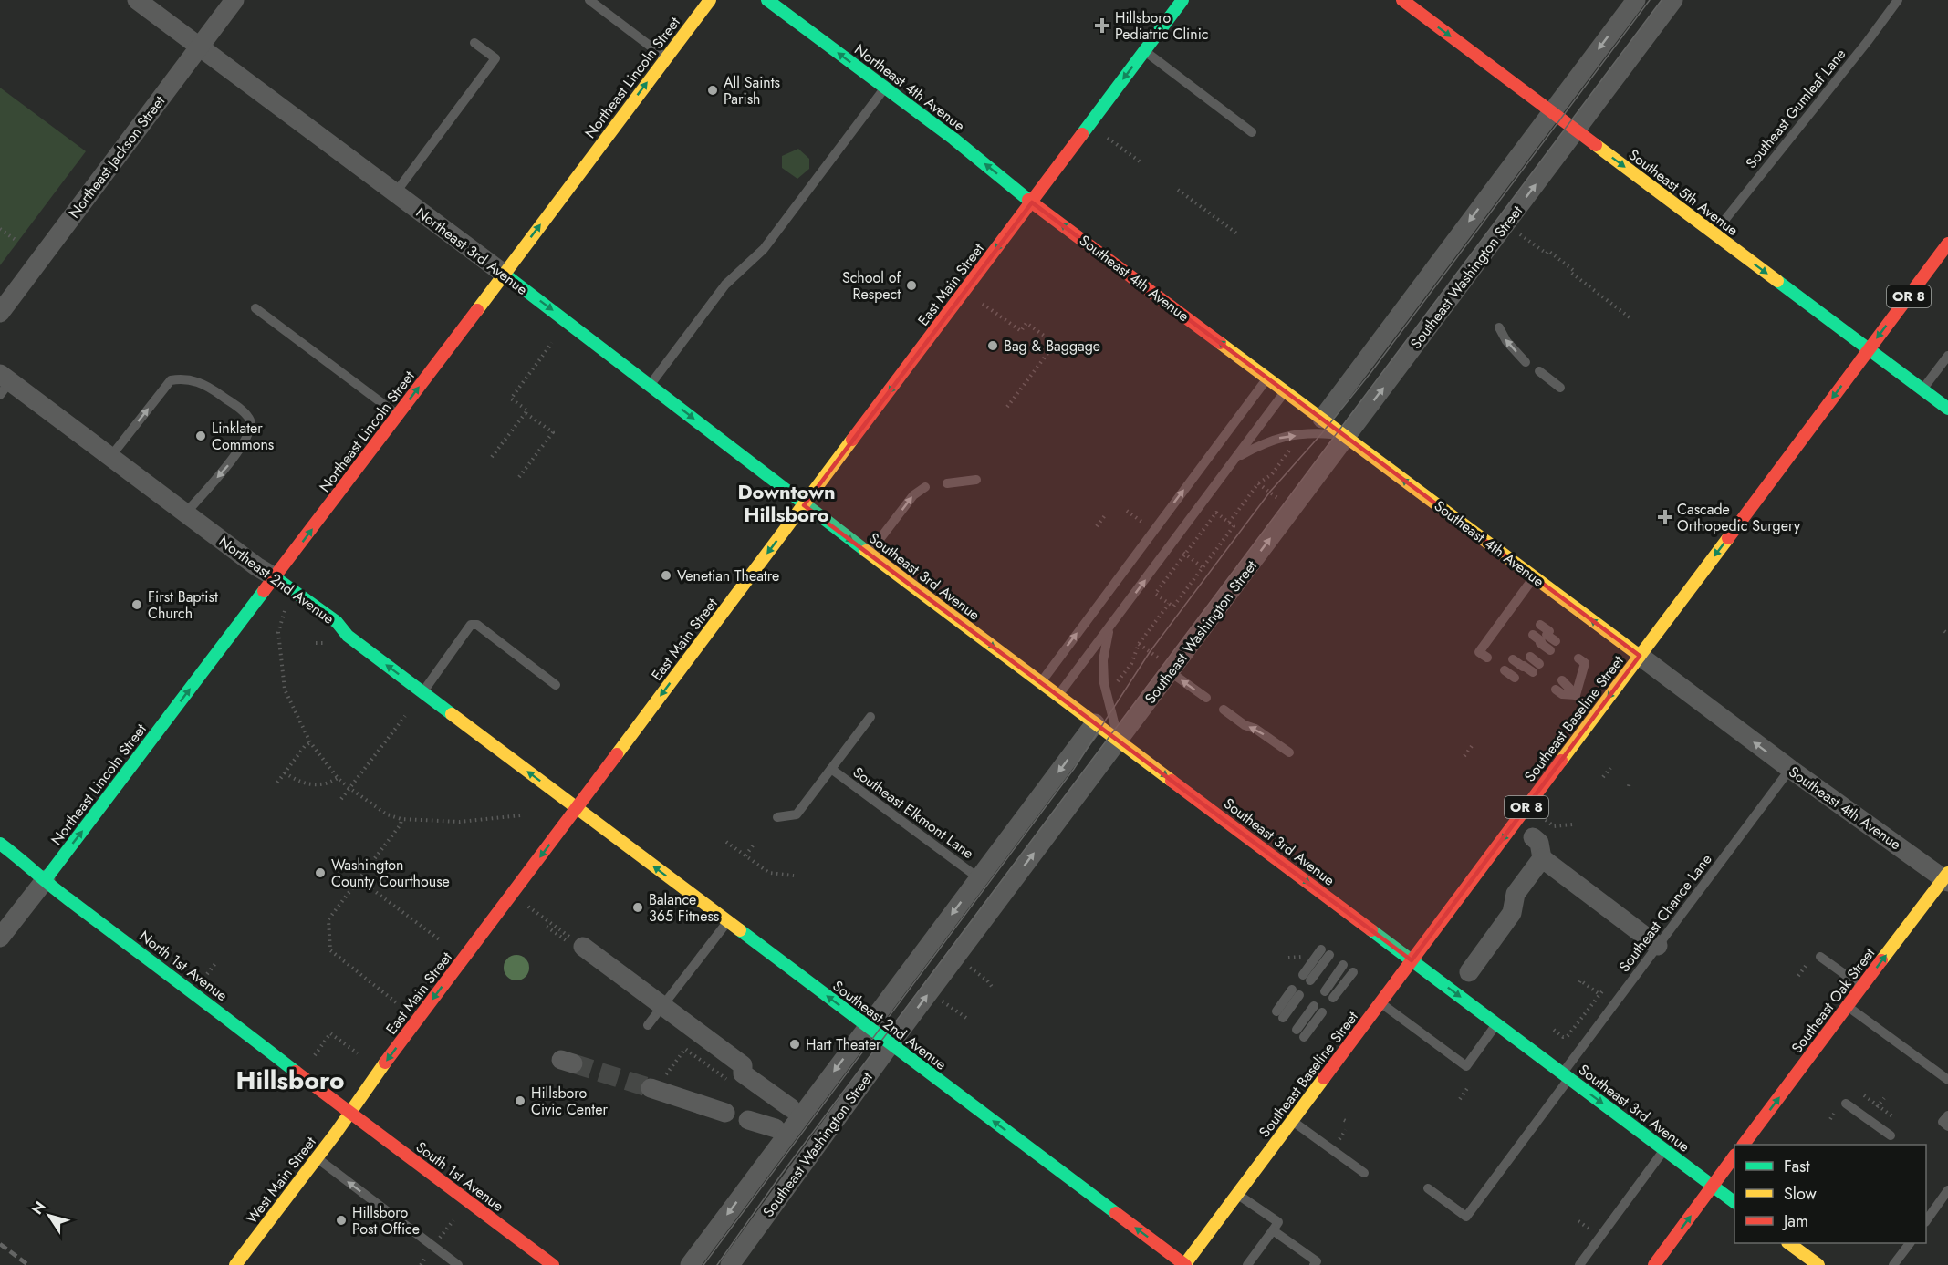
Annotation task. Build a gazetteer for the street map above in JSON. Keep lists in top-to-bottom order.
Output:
{
  "streets": {
    "main road": [
      "Northeast Lincoln Street",
      "Northeast 4th Avenue",
      "Southeast 5th Avenue",
      "Northeast 3rd Avenue",
      "Southeast 4th Avenue",
      "East Main Street",
      "OR 8",
      "Southeast 3rd Avenue",
      "Northeast 2nd Avenue",
      "Southeast Baseline Street",
      "North 1st Avenue",
      "Southeast Oak Street",
      "Southeast 2nd Avenue",
      "South 1st Avenue",
      "West Main Street"
    ],
    "street": ["Northeast Jackson Street", "Southeast Washington Street"],
    "lane": ["Southeast Gumleaf Lane", "Southeast Elkmont Lane", "Southeast Chance Lane"]
  },
  "crossings": [
    ["Northeast Lincoln Street", "Northeast 3rd Avenue"],
    ["Northeast Lincoln Street", "Northeast 2nd Avenue"],
    ["Northeast Lincoln Street", "North 1st Avenue"],
    ["Northeast 4th Avenue", "Southeast 4th Avenue"],
    ["Northeast 4th Avenue", "East Main Street"],
    ["Southeast Gumleaf Lane", "Southeast 5th Avenue"],
    ["Northeast Jackson Street", "Northeast 3rd Avenue"],
    ["Southeast 5th Avenue", "Southeast Washington Street"],
    ["Southeast 5th Avenue", "Southeast Baseline Street"],
    ["Northeast 3rd Avenue", "East Main Street"],
    ["Northeast 3rd Avenue", "Southeast 3rd Avenue"],
    ["Southeast Washington Street", "Southeast 4th Avenue"],
    ["Southeast Washington Street", "Southeast 3rd Avenue"],
    ["Southeast Washington Street", "Southeast Elkmont Lane"],
    ["Southeast Washington Street", "Southeast 2nd Avenue"],
    ["Southeast 4th Avenue", "East Main Street"],
    ["Southeast 4th Avenue", "Southeast Baseline Street"],
    ["Southeast 4th Avenue", "Southeast Chance Lane"],
    ["Southeast 4th Avenue", "Southeast Oak Street"],
    ["East Main Street", "Southeast 3rd Avenue"],
    ["East Main Street", "Northeast 2nd Avenue"],
    ["East Main Street", "North 1st Avenue"],
    ["East Main Street", "Southeast 2nd Avenue"],
    ["East Main Street", "South 1st Avenue"],
    ["East Main Street", "West Main Street"],
    ["Southeast 3rd Avenue", "Southeast Baseline Street"],
    ["Southeast 3rd Avenue", "Southeast Chance Lane"],
    ["Northeast 2nd Avenue", "Southeast 2nd Avenue"],
    ["Southeast Baseline Street", "Southeast 2nd Avenue"],
    ["North 1st Avenue", "South 1st Avenue"],
    ["North 1st Avenue", "West Main Street"],
    ["South 1st Avenue", "West Main Street"]
  ],
  "one_way": [
    "Northeast Lincoln Street",
    "Northeast 4th Avenue",
    "Southeast 5th Avenue",
    "Northeast 3rd Avenue",
    "Southeast 4th Avenue",
    "East Main Street",
    "Southeast 3rd Avenue",
    "Northeast 2nd Avenue",
    "Southeast Baseline Street",
    "Southeast Oak Street",
    "Southeast 2nd Avenue"
  ],
  "districts": ["Downtown Hillsboro", "Hillsboro"],
  "places": {
    "health": ["Hillsboro Pediatric Clinic", "Cascade Orthopedic Surgery"],
    "other": [
      "All Saints Parish",
      "School of Respect",
      "Bag & Baggage",
      "Linklater Commons",
      "Venetian Theatre",
      "First Baptist Church",
      "Washington County Courthouse",
      "Balance 365 Fitness",
      "Hart Theater",
      "Hillsboro Civic Center",
      "Hillsboro Post Office"
    ]
  },
  "legend": ["Fast", "Slow", "Jam"],
  "north": "top left"
}
